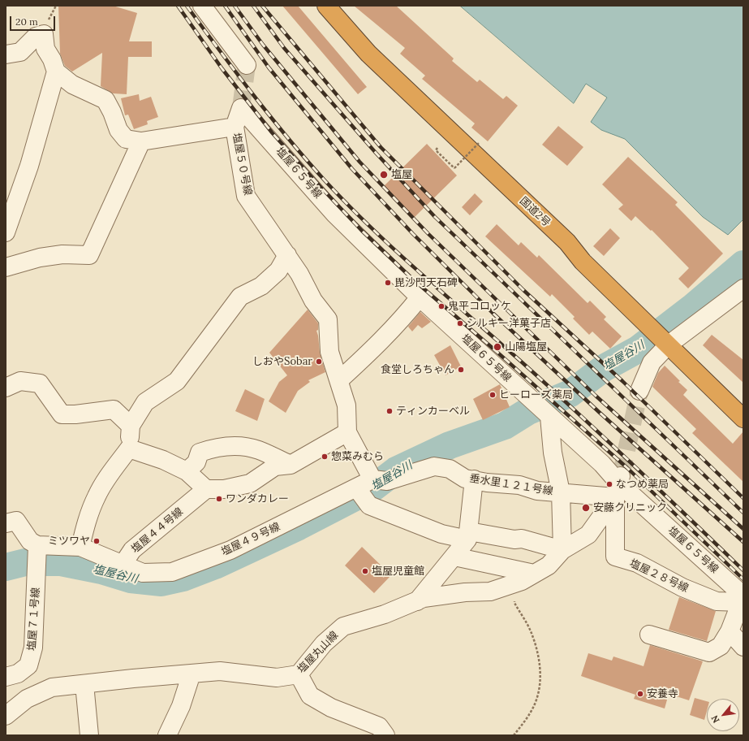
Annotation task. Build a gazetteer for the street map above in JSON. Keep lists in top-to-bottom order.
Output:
{
  "streets": {
    "highway": ["国道2号"],
    "street": [
      "塩屋５０号線",
      "塩屋６５号線",
      "垂水里１２１号線",
      "塩屋４４号線",
      "塩屋４９号線",
      "塩屋２８号線",
      "塩屋７１号線",
      "塩屋丸山線"
    ]
  },
  "crossings": [
    ["塩屋５０号線", "塩屋６５号線"],
    ["塩屋５０号線", "垂水里１２１号線"],
    ["塩屋５０号線", "塩屋４９号線"],
    ["塩屋６５号線", "垂水里１２１号線"],
    ["塩屋６５号線", "塩屋２８号線"],
    ["塩屋６５号線", "塩屋丸山線"],
    ["垂水里１２１号線", "塩屋４９号線"],
    ["垂水里１２１号線", "塩屋２８号線"],
    ["垂水里１２１号線", "塩屋丸山線"],
    ["塩屋４４号線", "塩屋４９号線"],
    ["塩屋２８号線", "塩屋丸山線"]
  ],
  "water": ["塩屋谷川"],
  "places": [
    "塩屋",
    "毘沙門天石碑",
    "鬼平コロッケ",
    "シルキー洋菓子店",
    "山陽塩屋",
    "しおやSobar",
    "食堂しろちゃん",
    "ヒーローズ薬局",
    "ティンカーベル",
    "惣菜みむら",
    "なつめ薬局",
    "ワンダカレー",
    "安藤クリニック",
    "ミツワヤ",
    "塩屋児童館",
    "安養寺"
  ],
  "scale_bar": "20 m",
  "north": "bottom left"
}
